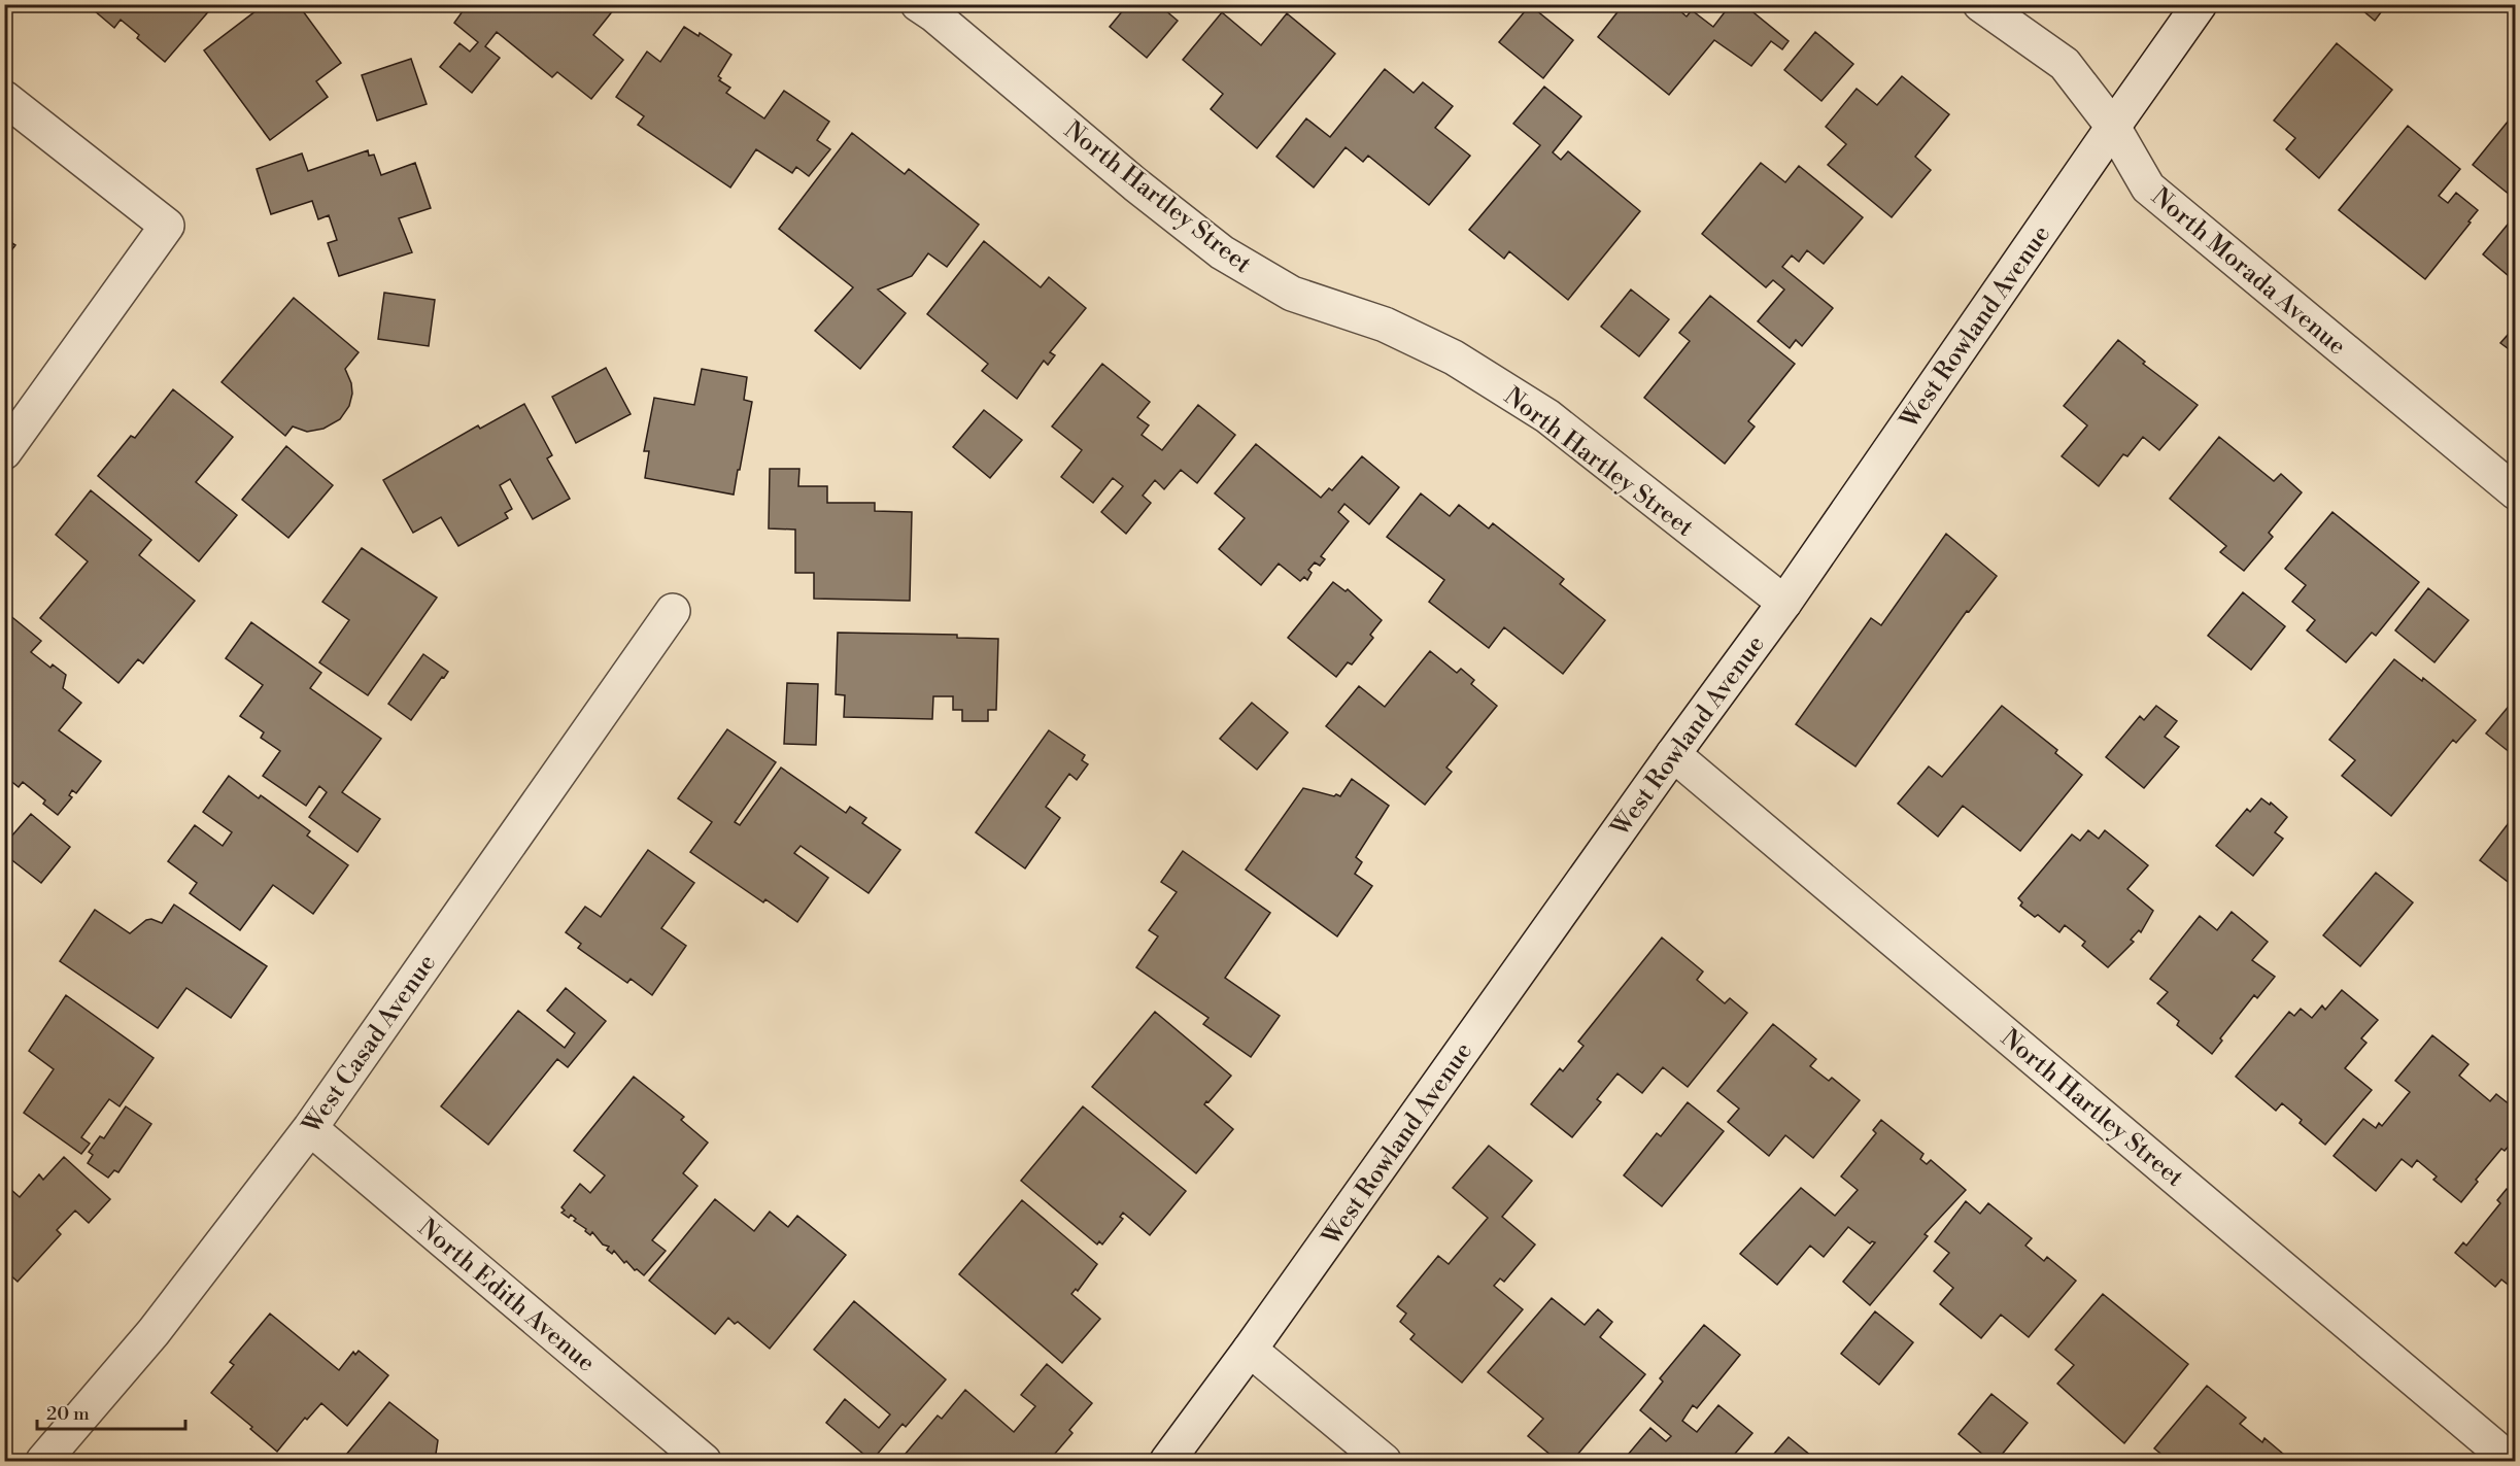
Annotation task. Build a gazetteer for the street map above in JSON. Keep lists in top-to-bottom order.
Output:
{
  "streets": {
    "street": [
      "North Hartley Street",
      "North Morada Avenue",
      "West Rowland Avenue",
      "West Casad Avenue",
      "North Edith Avenue"
    ]
  },
  "crossings": [
    ["North Hartley Street", "West Rowland Avenue"],
    ["North Morada Avenue", "West Rowland Avenue"],
    ["West Casad Avenue", "North Edith Avenue"]
  ],
  "scale_bar": "20 m"
}
